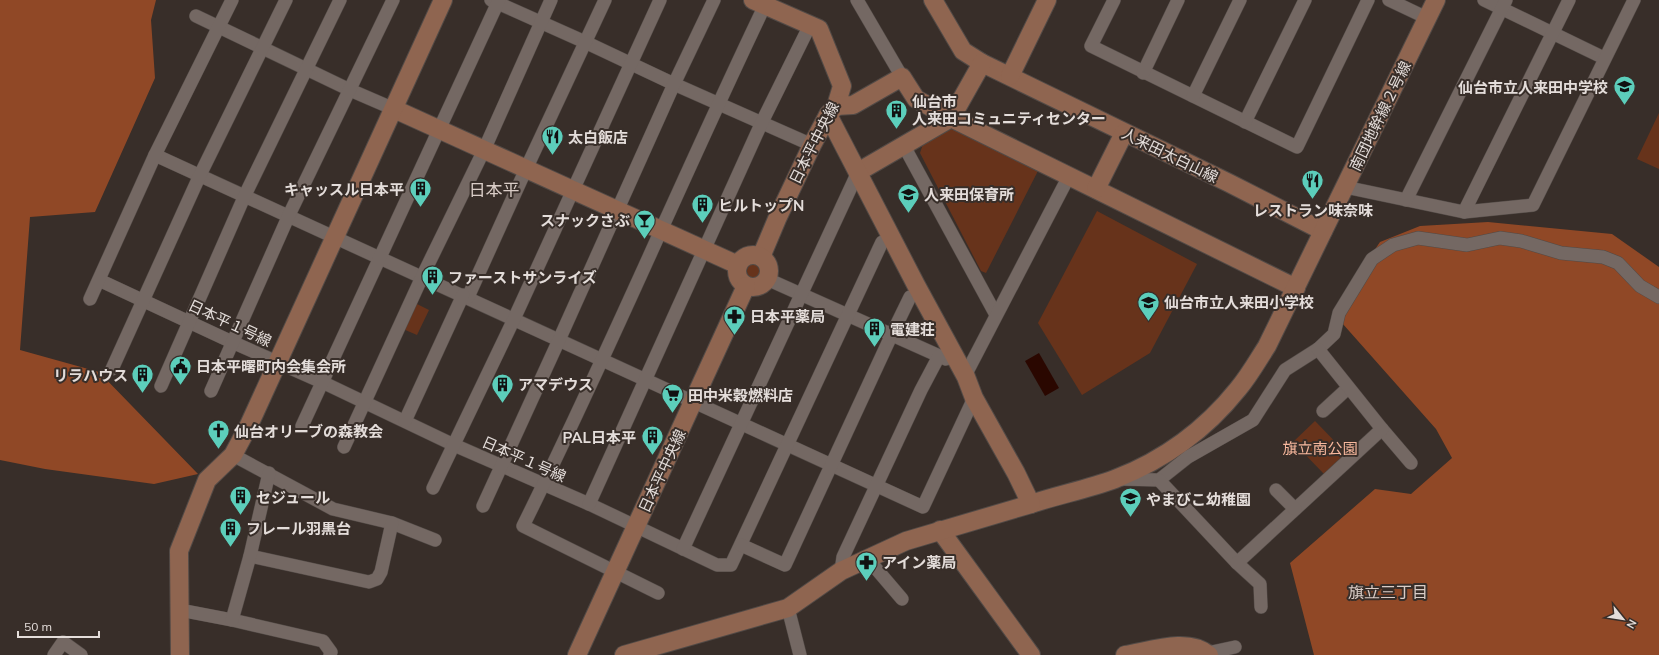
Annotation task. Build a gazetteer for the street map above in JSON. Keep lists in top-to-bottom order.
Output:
{
  "streets": {
    "street": [
      "南団地幹線２号線",
      "日本平中央線",
      "人来田太白山線",
      "日本平１号線"
    ]
  },
  "crossings": [
    ["南団地幹線２号線", "人来田太白山線"],
    ["日本平中央線", "日本平１号線"]
  ],
  "districts": ["日本平", "旗立三丁目"],
  "parks": ["旗立南公園"],
  "places": {
    "school or university": [
      "仙台市立人来田中学校",
      "人来田保育所",
      "仙台市立人来田小学校",
      "やまびこ幼稚園"
    ],
    "building": [
      "仙台市 人来田コミュニティセンター",
      "キャッスル日本平",
      "ヒルトップN",
      "ファーストサンライズ",
      "電建荘",
      "リラハウス",
      "アマデウス",
      "PAL日本平",
      "セジュール",
      "フレール羽黒台"
    ],
    "restaurant": ["太白飯店", "レストラン味奈味"],
    "bar": ["スナックさぶ"],
    "pharmacy": ["日本平薬局", "アイン薬局"],
    "public building": ["日本平曙町内会集会所"],
    "supermarket": ["田中米穀燃料店"],
    "church": ["仙台オリーブの森教会"]
  },
  "scale_bar": "50 m",
  "north": "bottom right"
}
